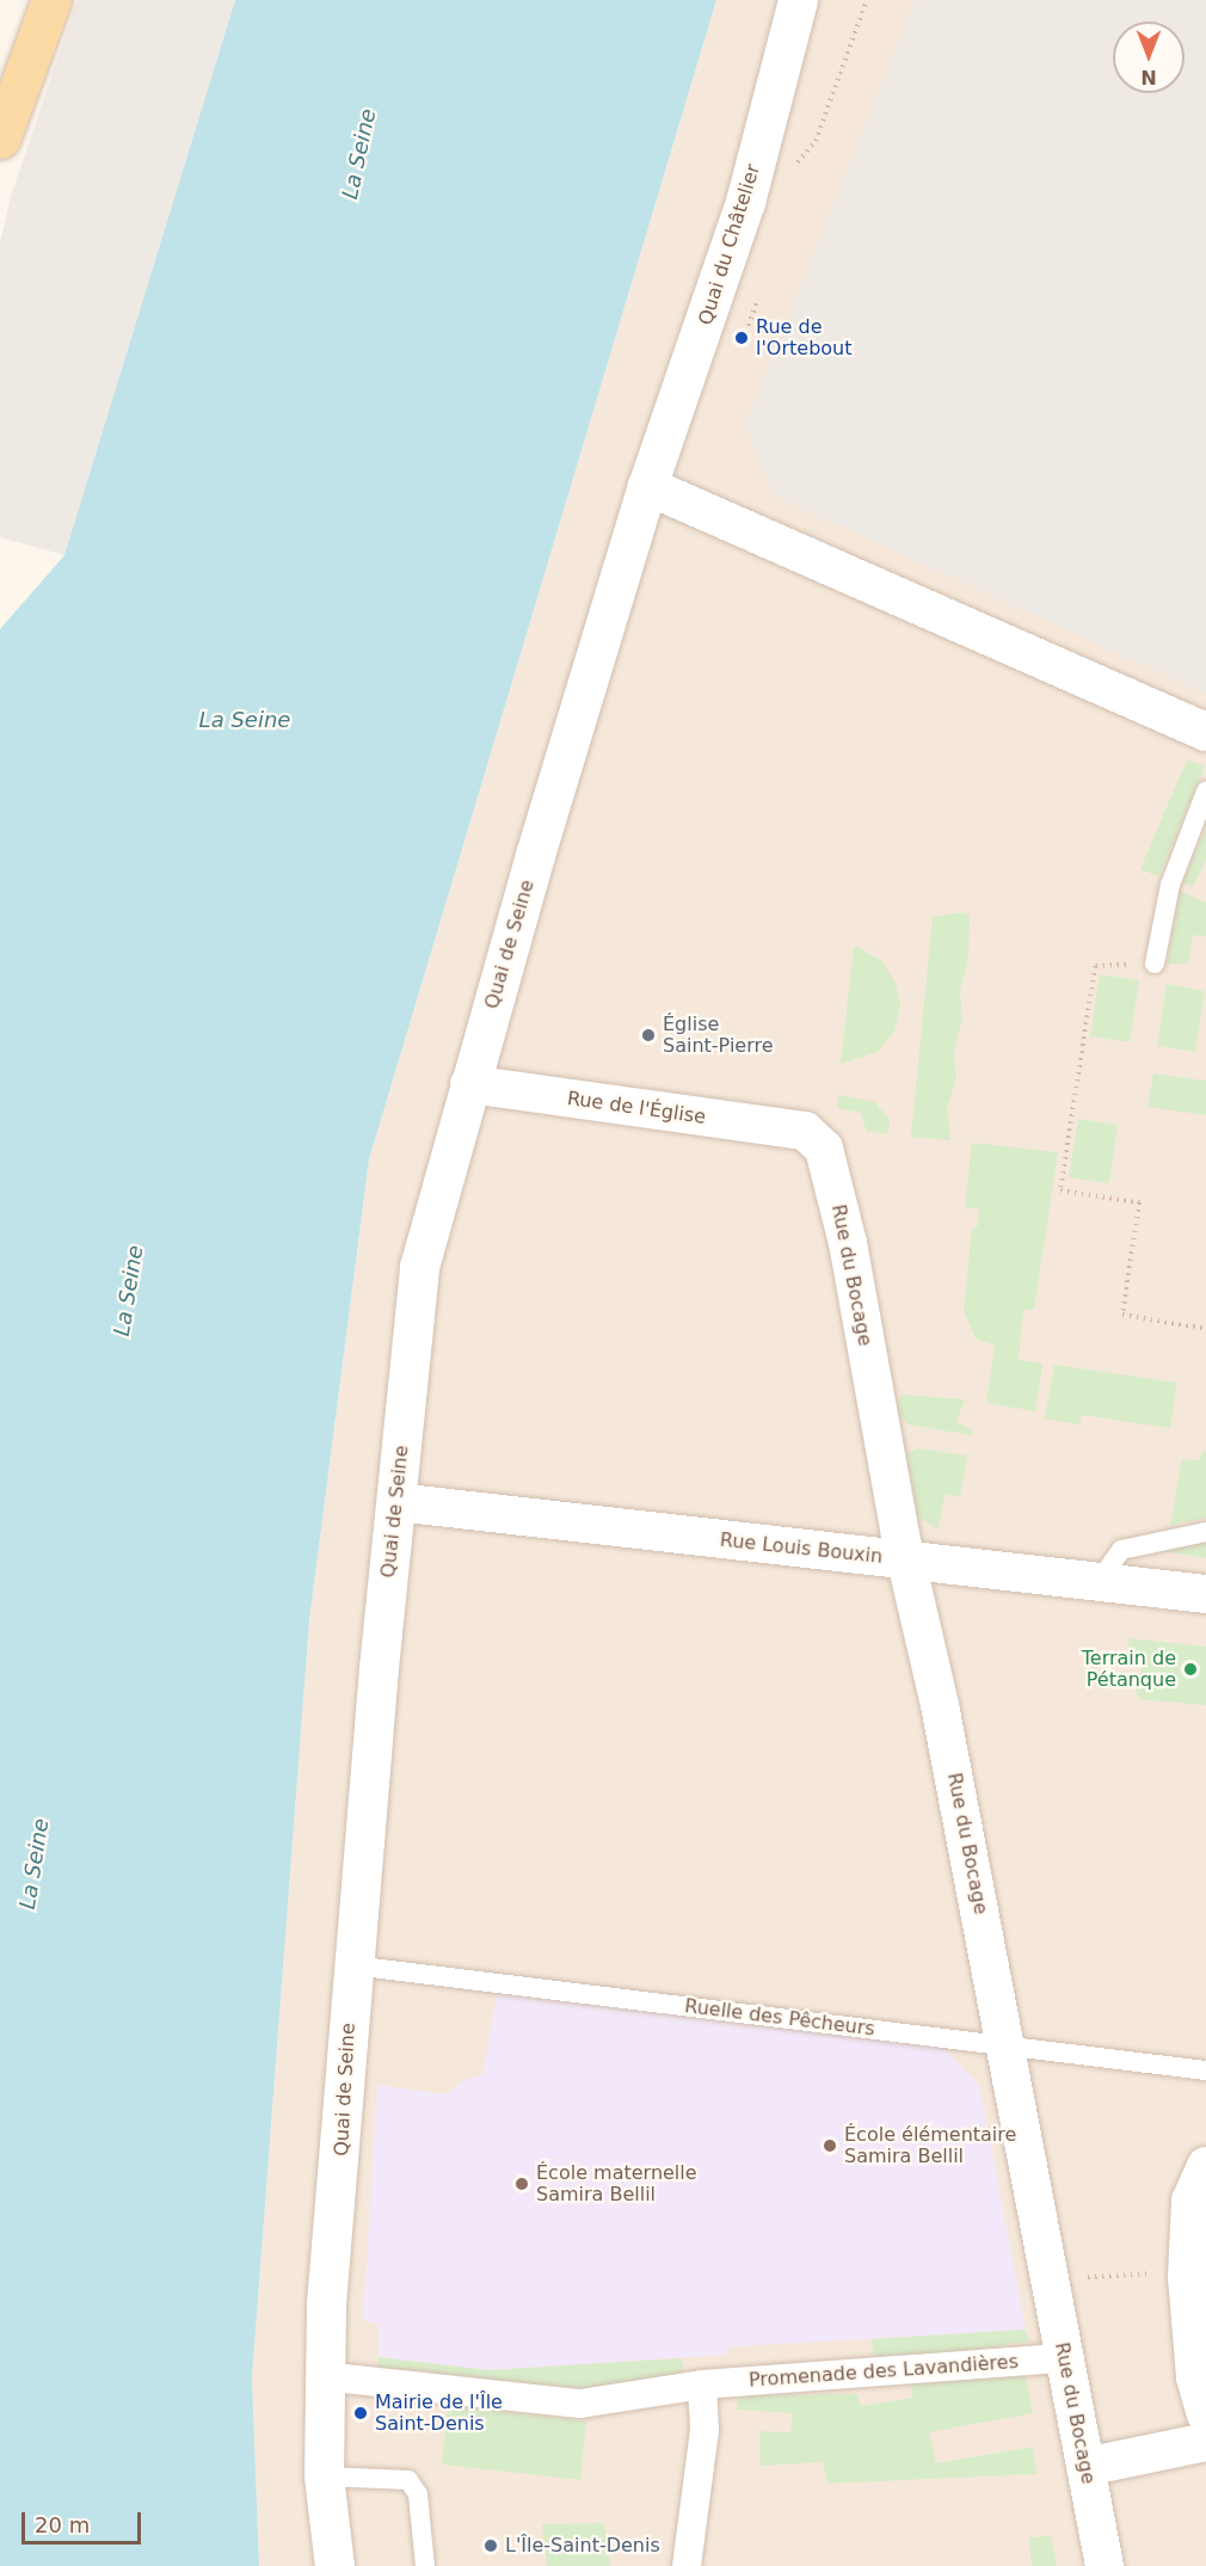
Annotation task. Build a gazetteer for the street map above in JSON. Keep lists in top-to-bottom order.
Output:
{
  "streets": {
    "street": [
      "Quai du Châtelier",
      "Quai de Seine",
      "Rue de l'Église",
      "Rue du Bocage",
      "Rue Louis Bouxin",
      "Promenade des Lavandières"
    ],
    "lane": ["Ruelle des Pêcheurs"]
  },
  "crossings": [
    ["Quai du Châtelier", "Quai de Seine"],
    ["Quai de Seine", "Rue de l'Église"],
    ["Quai de Seine", "Rue Louis Bouxin"],
    ["Quai de Seine", "Ruelle des Pêcheurs"],
    ["Quai de Seine", "Promenade des Lavandières"],
    ["Rue de l'Église", "Rue du Bocage"],
    ["Rue du Bocage", "Rue Louis Bouxin"],
    ["Rue du Bocage", "Ruelle des Pêcheurs"],
    ["Rue du Bocage", "Promenade des Lavandières"]
  ],
  "water": ["La Seine"],
  "places": [
    "Rue de l'Ortebout",
    "Église Saint-Pierre",
    "Terrain de Pétanque",
    "École élémentaire Samira Bellil",
    "École maternelle Samira Bellil",
    "Mairie de l'Île Saint-Denis",
    "L'Île-Saint-Denis"
  ],
  "scale_bar": "20 m",
  "north": "bottom"
}
